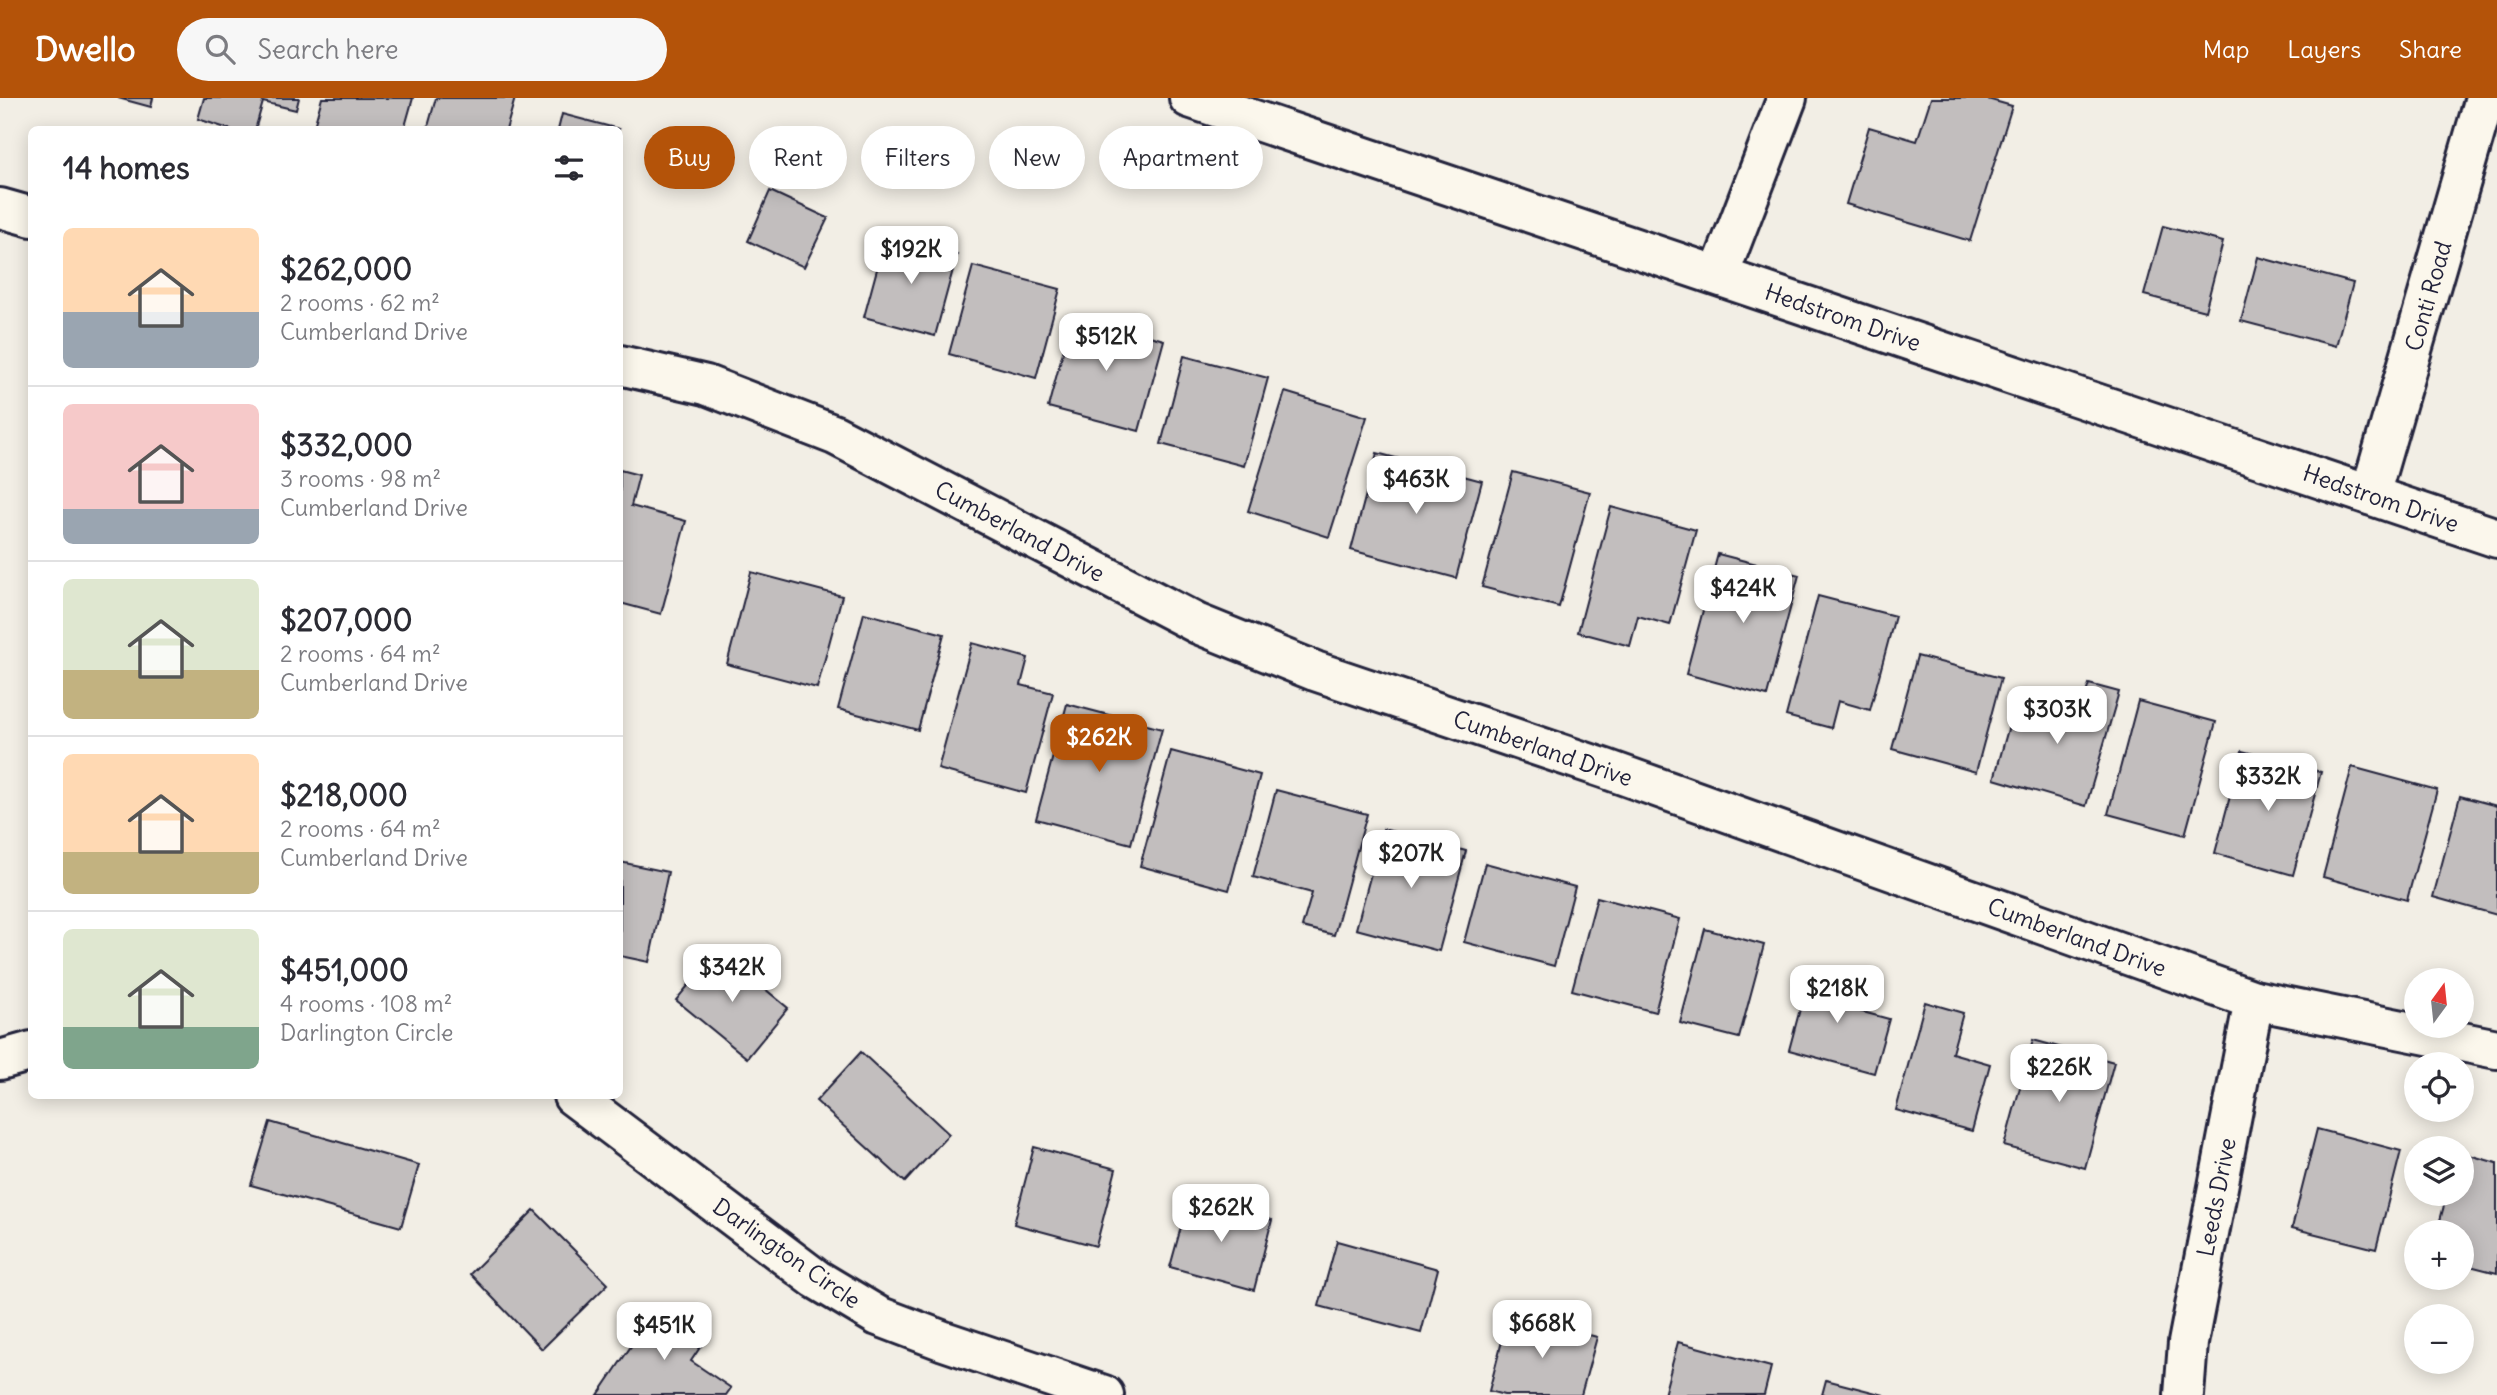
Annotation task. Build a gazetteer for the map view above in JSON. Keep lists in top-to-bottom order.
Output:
{
  "streets": {
    "street": [
      "Conti Road",
      "Hedstrom Drive",
      "Cumberland Drive",
      "Leeds Drive",
      "Darlington Circle"
    ]
  },
  "crossings": [
    ["Conti Road", "Hedstrom Drive"],
    ["Cumberland Drive", "Leeds Drive"]
  ],
  "north": "top",
  "page": {
    "header": "Dwello",
    "search": "Search here",
    "nav": ["Map", "Layers", "Share"],
    "chip": [
      "Buy",
      "Rent",
      "Filters",
      "New",
      "Apartment"
    ],
    "heading": "14 homes",
    "list": [
      {
        "name": "$262,000",
        "note": "2 rooms · 62 m² · Cumberland Drive"
      },
      {
        "name": "$332,000",
        "note": "3 rooms · 98 m² · Cumberland Drive"
      },
      {
        "name": "$207,000",
        "note": "2 rooms · 64 m² · Cumberland Drive"
      },
      {
        "name": "$218,000",
        "note": "2 rooms · 64 m² · Cumberland Drive"
      },
      {
        "name": "$451,000",
        "note": "4 rooms · 108 m² · Darlington Circle"
      }
    ],
    "price": [
      "$192K",
      "$512K",
      "$463K",
      "$424K",
      "$303K",
      "$262K",
      "$332K",
      "$207K",
      "$342K",
      "$218K",
      "$226K",
      "$262K",
      "$668K",
      "$451K"
    ],
    "map_buttons": ["+", "−"]
  }
}
